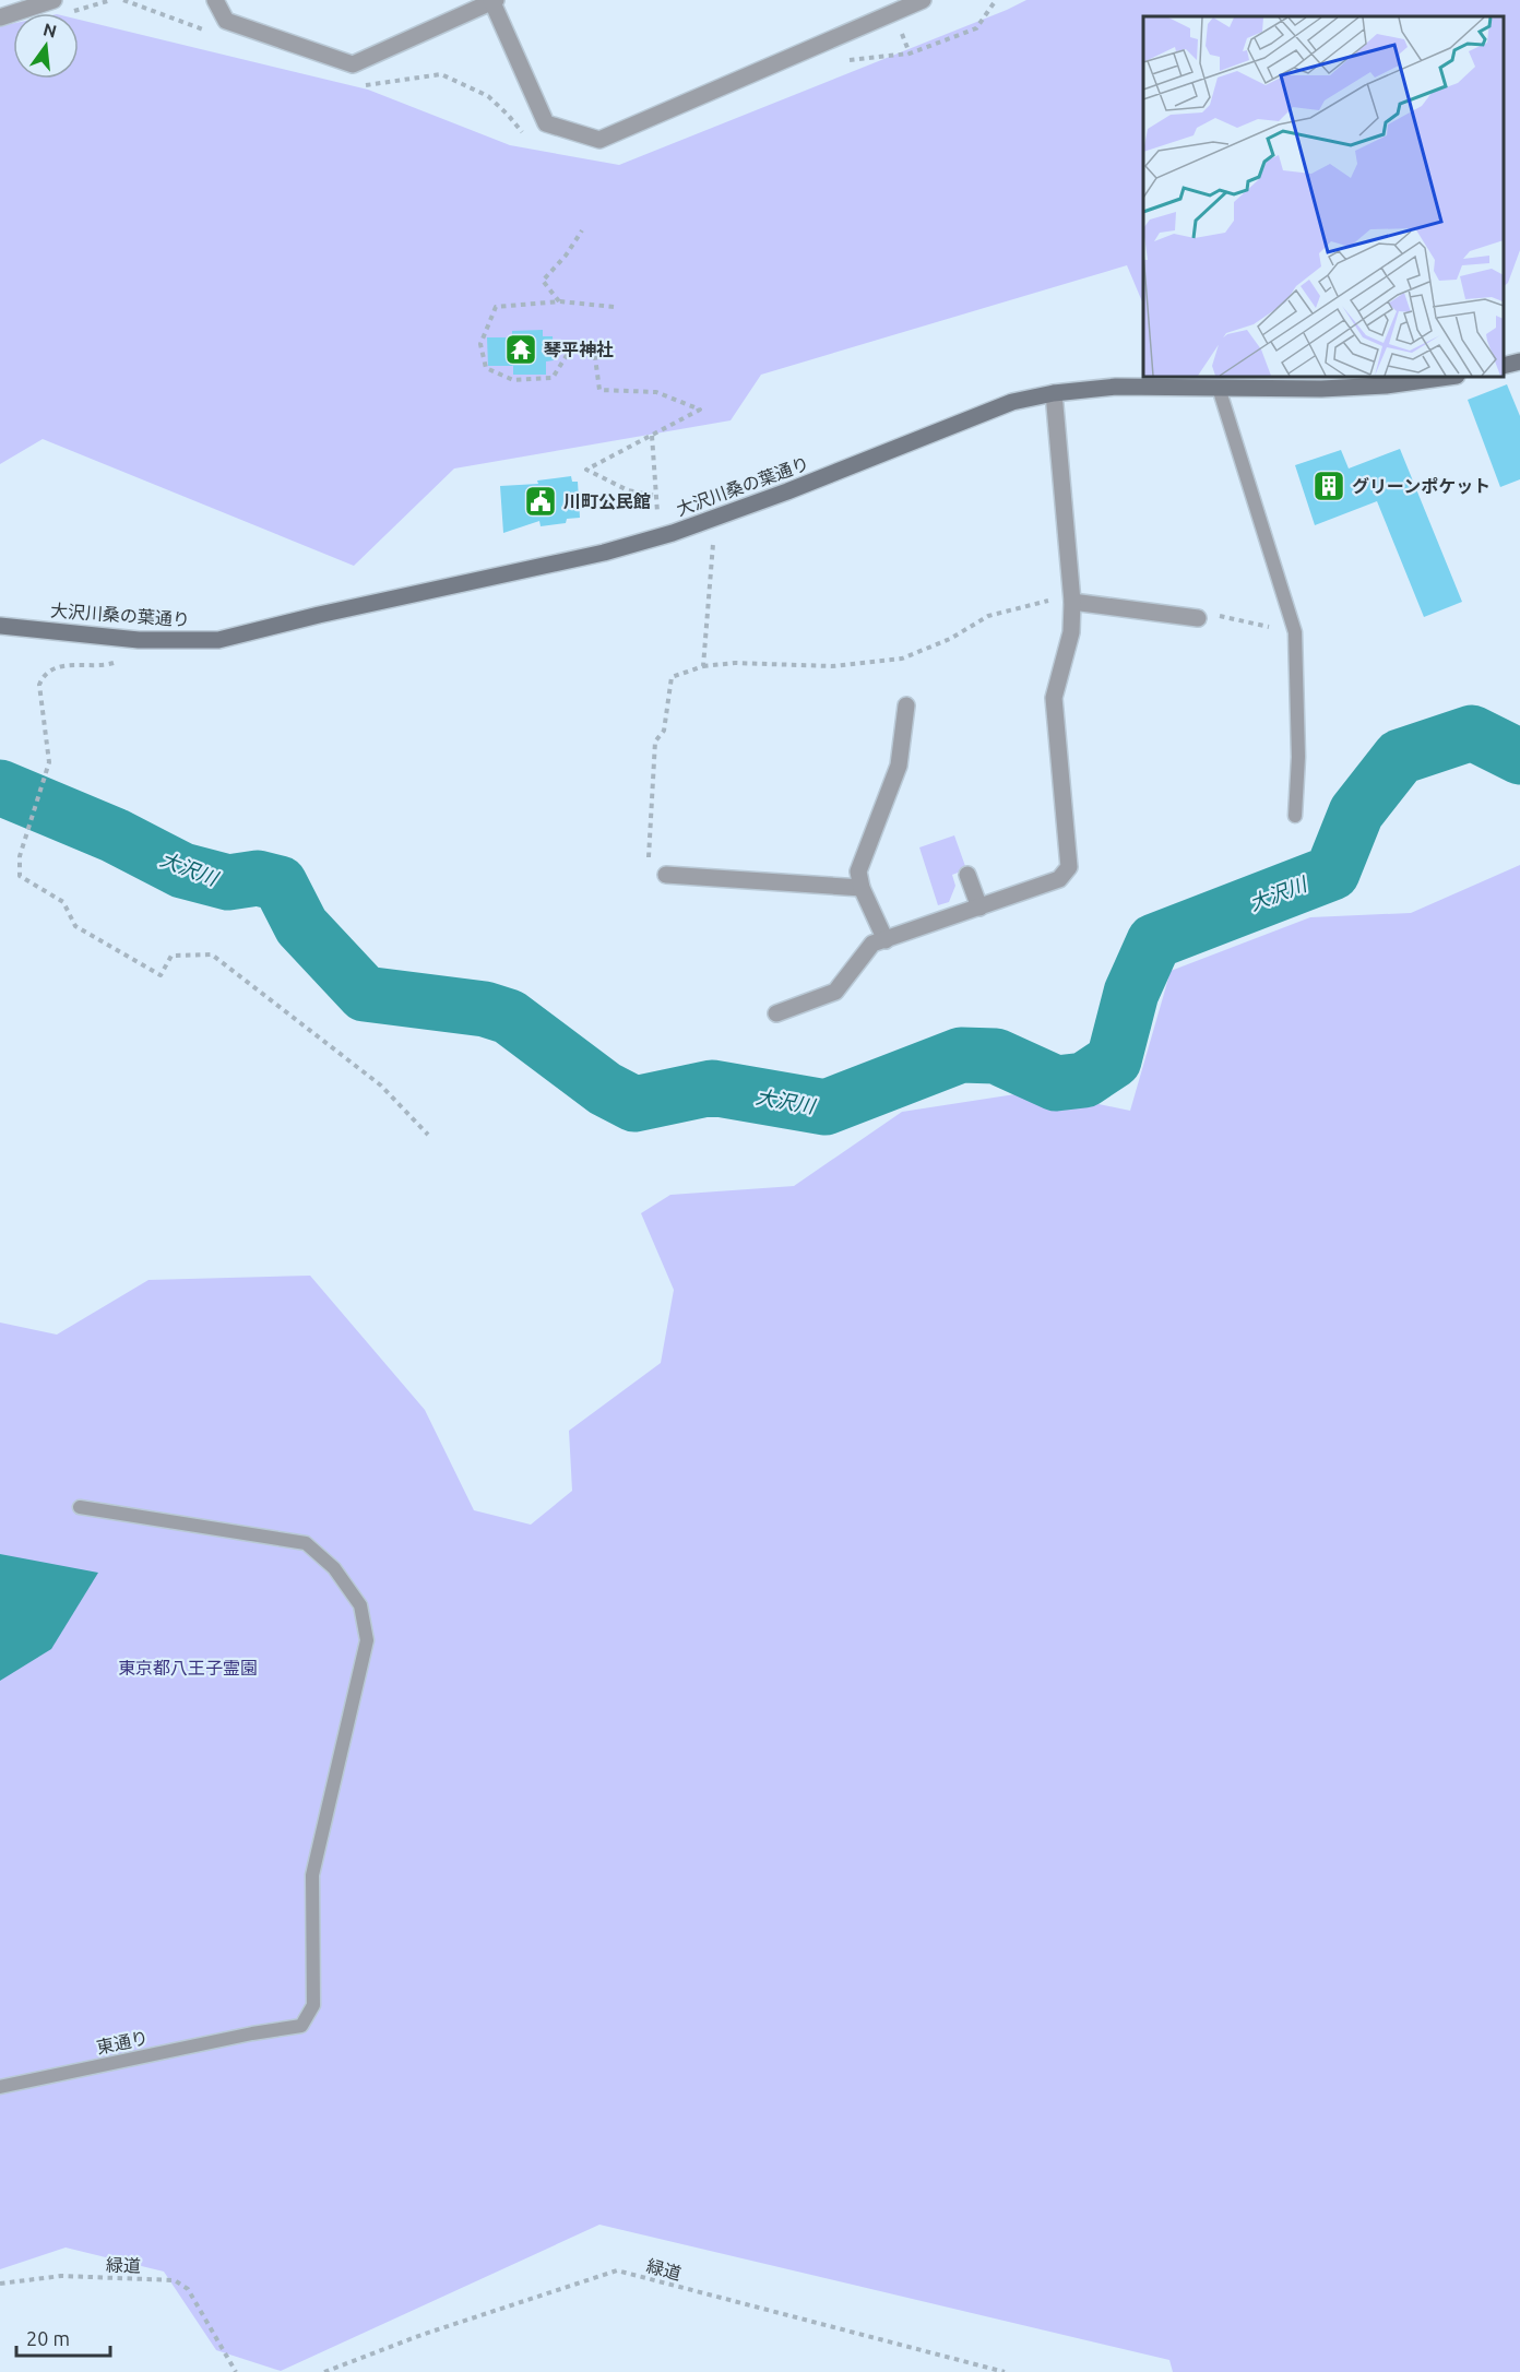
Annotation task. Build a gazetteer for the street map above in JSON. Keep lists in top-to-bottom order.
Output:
{
  "streets": {
    "street": ["大沢川桑の葉通り"],
    "lane": ["東通り"],
    "path": ["緑道"]
  },
  "water": ["大沢川"],
  "parks": ["東京都八王子霊園"],
  "places": {
    "temple": ["琴平神社"],
    "building": ["グリーンポケット"],
    "public building": ["川町公民館"]
  },
  "scale_bar": "20 m",
  "north": "top"
}
